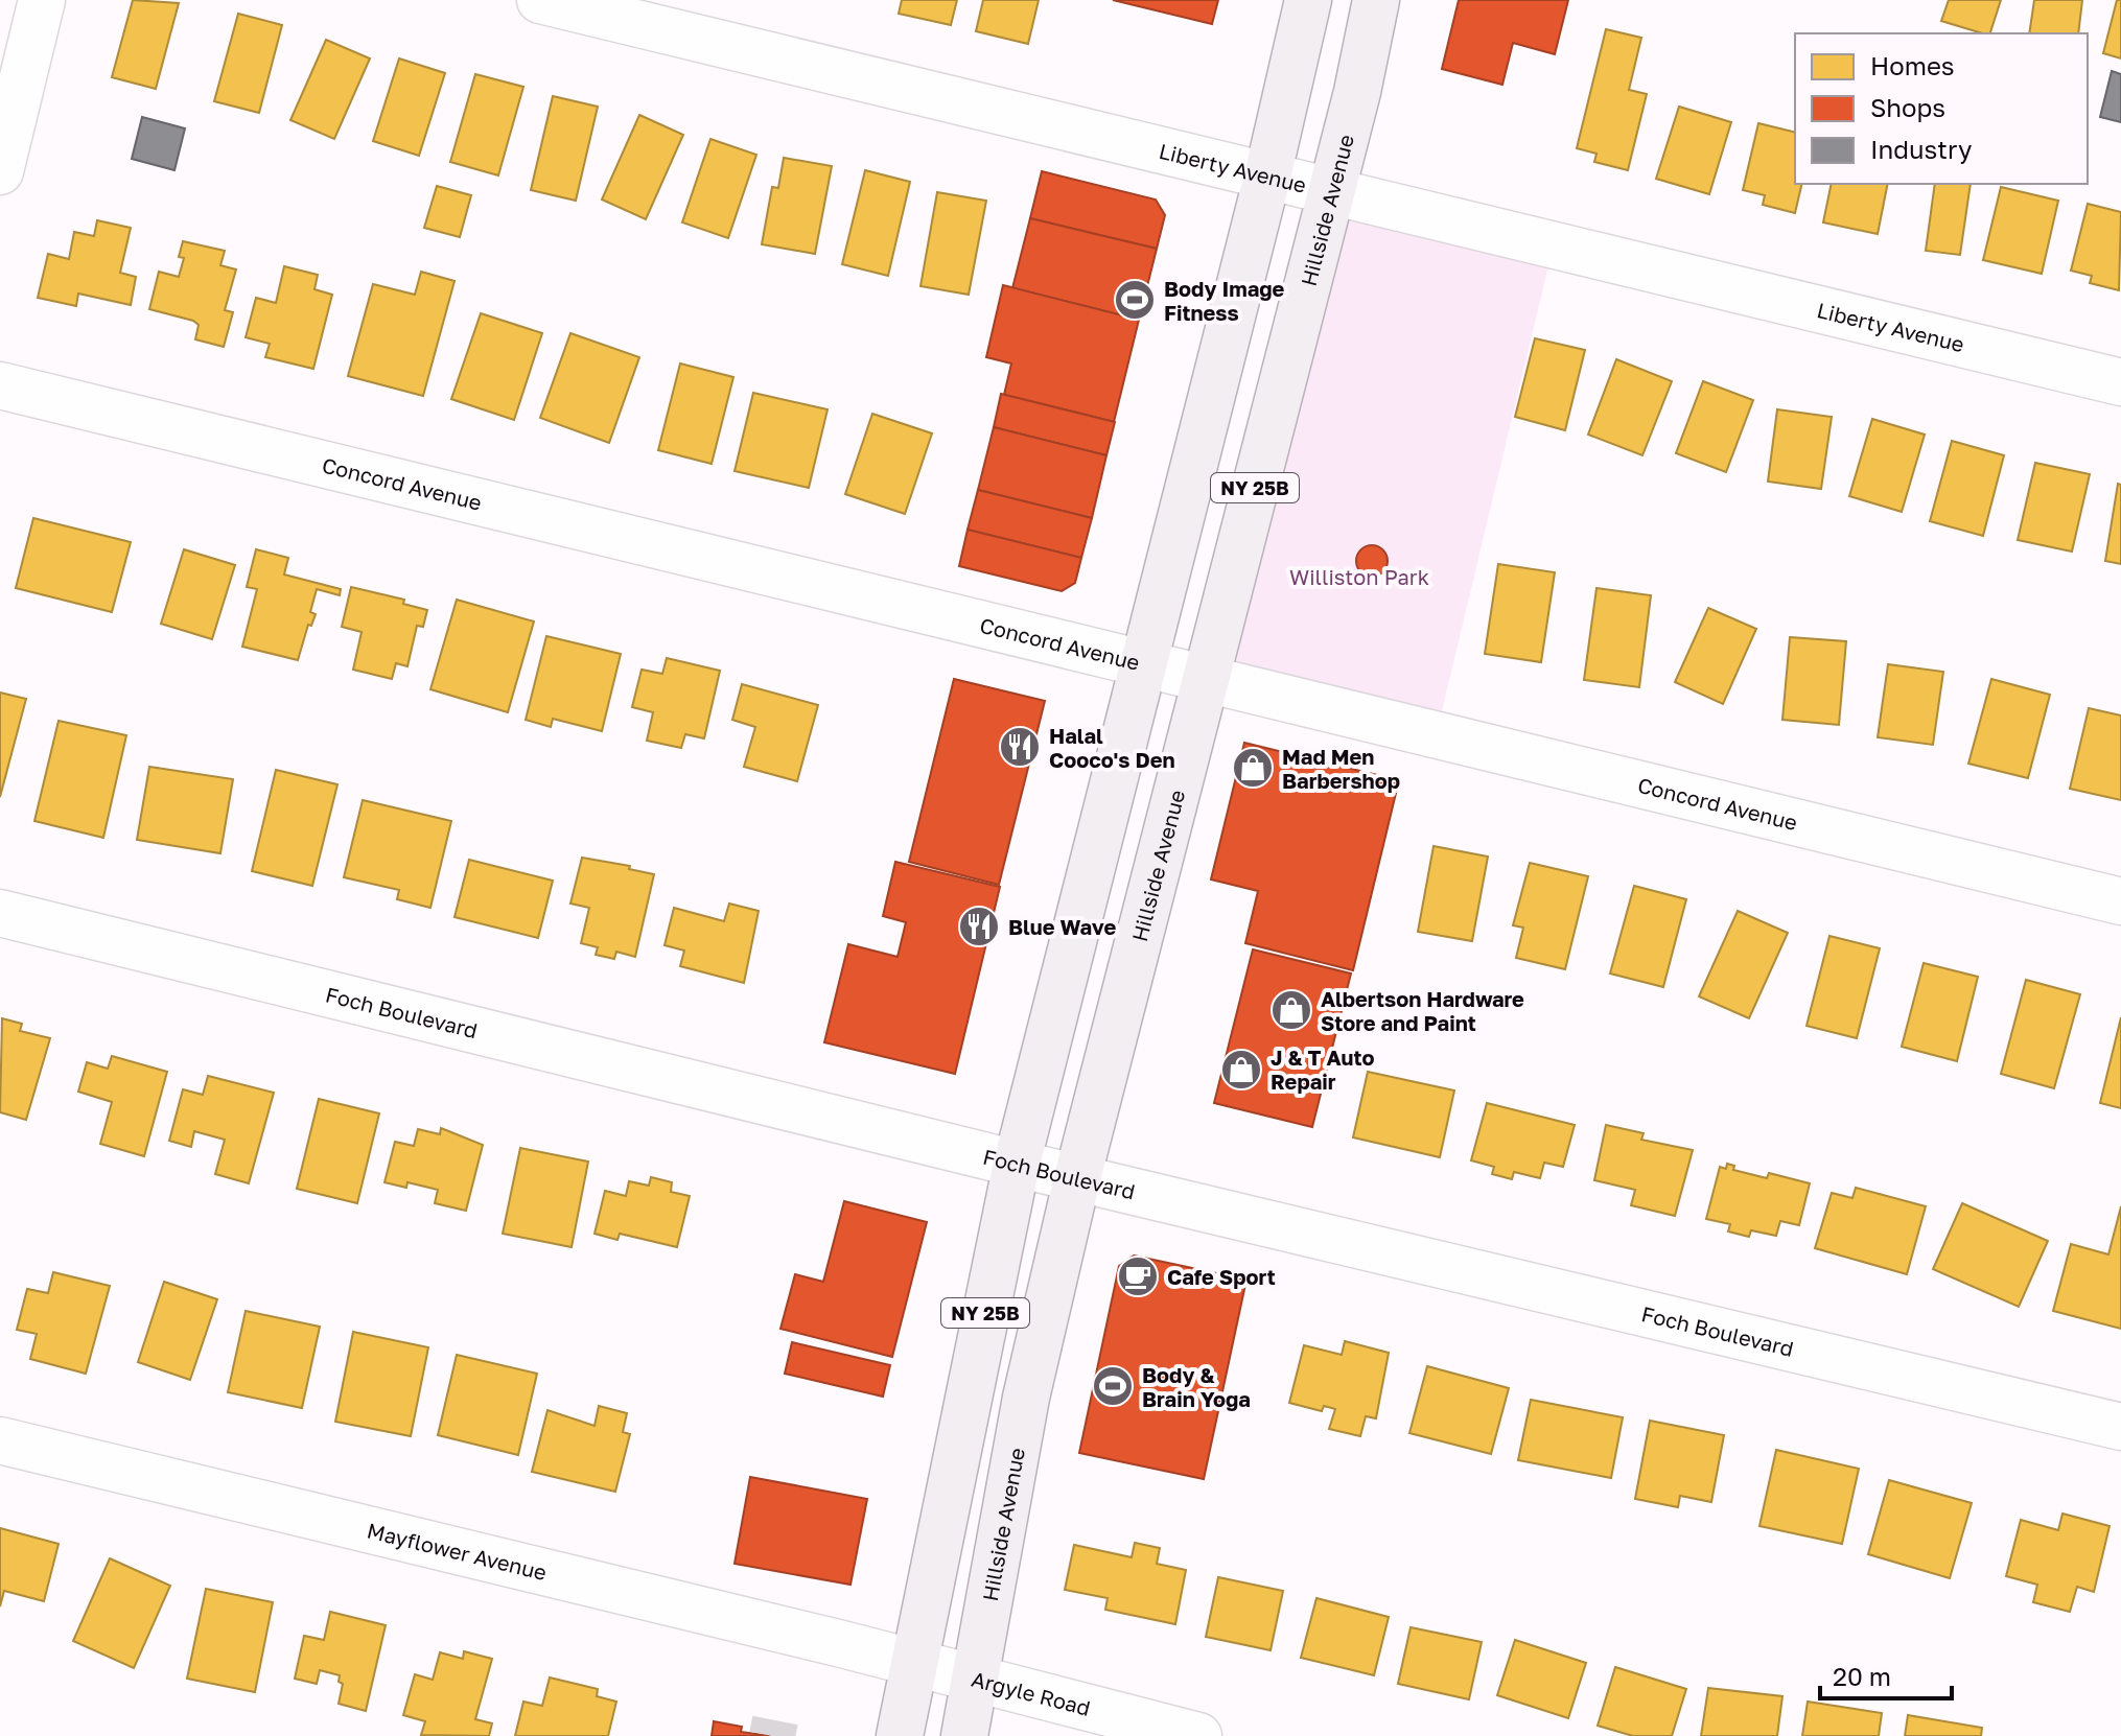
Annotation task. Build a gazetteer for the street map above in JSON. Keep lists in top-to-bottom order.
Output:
{
  "streets": {
    "main road": ["Hillside Avenue", "NY 25B"],
    "street": [
      "Liberty Avenue",
      "Concord Avenue",
      "Foch Boulevard",
      "Mayflower Avenue",
      "Argyle Road"
    ]
  },
  "crossings": [
    ["Liberty Avenue", "Hillside Avenue"],
    ["Liberty Avenue", "NY 25B"],
    ["Hillside Avenue", "Concord Avenue"],
    ["Hillside Avenue", "Foch Boulevard"],
    ["Hillside Avenue", "Argyle Road"],
    ["Concord Avenue", "NY 25B"],
    ["NY 25B", "Foch Boulevard"],
    ["NY 25B", "Mayflower Avenue"],
    ["NY 25B", "Argyle Road"],
    ["Mayflower Avenue", "Argyle Road"]
  ],
  "parks": ["Williston Park"],
  "places": {
    "sports": ["Body Image Fitness", "Body & Brain Yoga"],
    "restaurant": ["Halal Cooco's Den", "Blue Wave"],
    "shop": ["Mad Men Barbershop", "Albertson Hardware Store and Paint", "J & T Auto Repair"],
    "cafe": ["Cafe Sport"]
  },
  "legend": ["Homes", "Shops", "Industry"],
  "scale_bar": "20 m"
}
